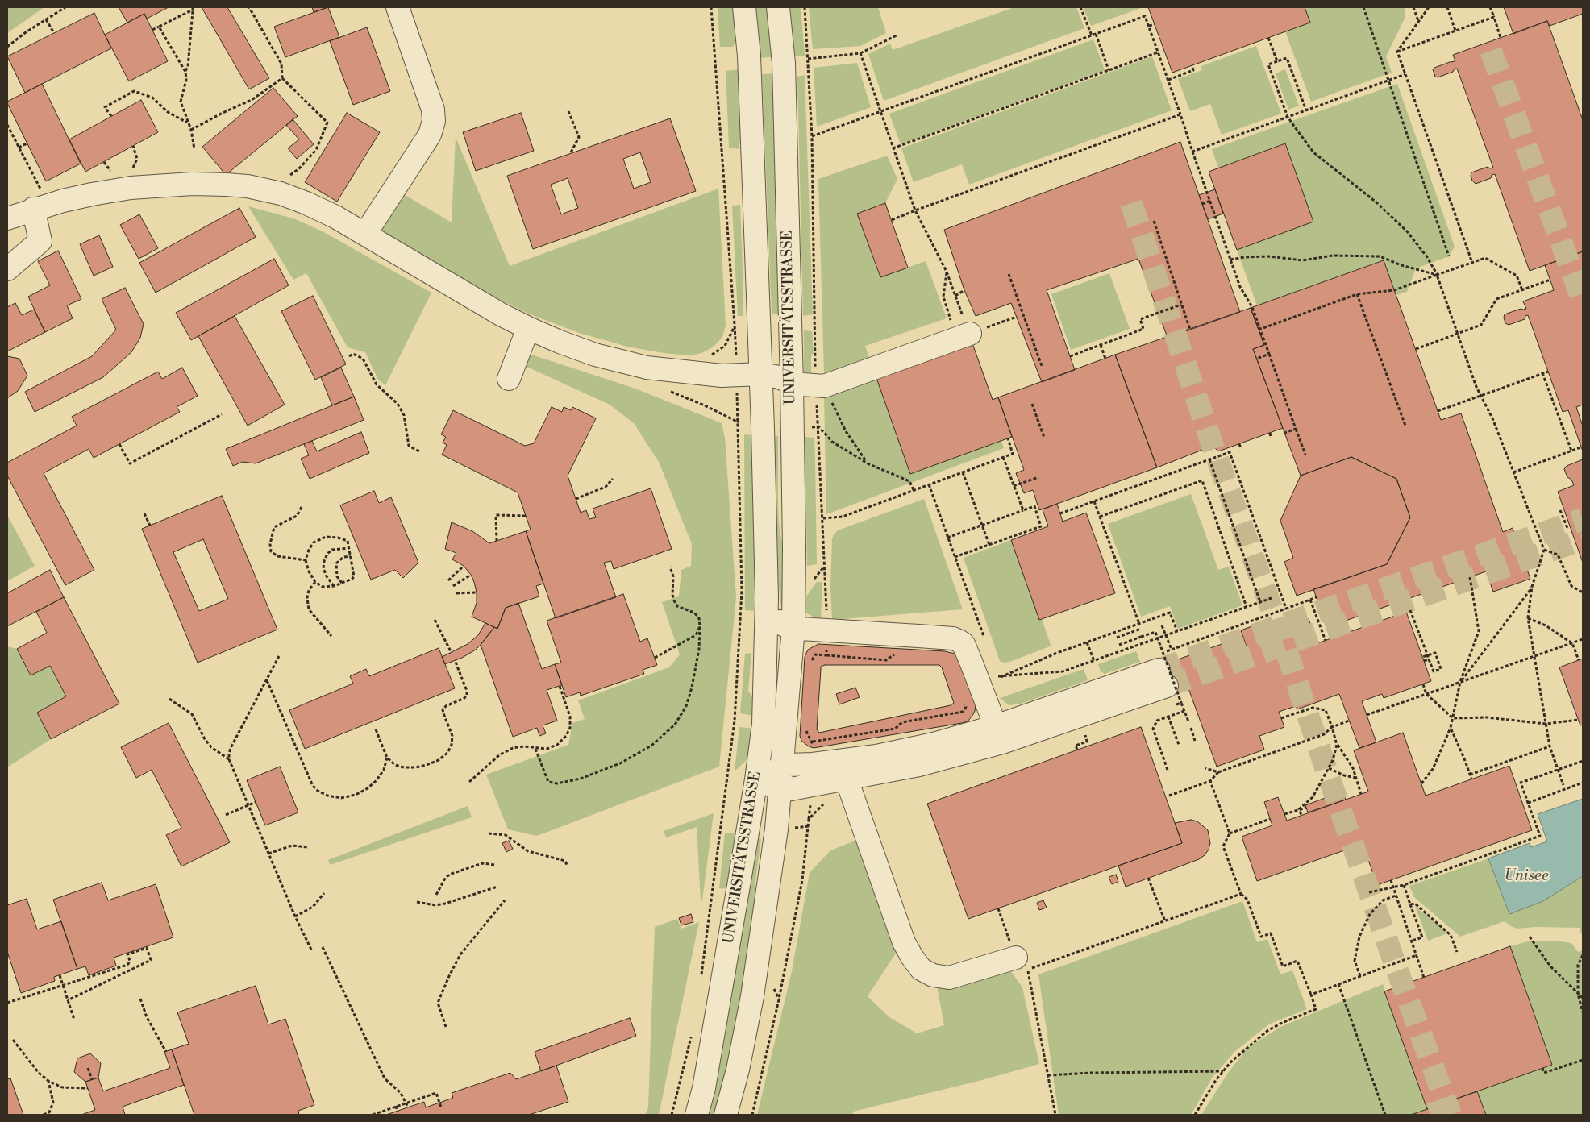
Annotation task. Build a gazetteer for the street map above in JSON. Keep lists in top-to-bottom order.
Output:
{
  "streets": {
    "street": ["UNIVERSITÄTSSTRASSE"]
  },
  "water": ["Unisee"]
}
